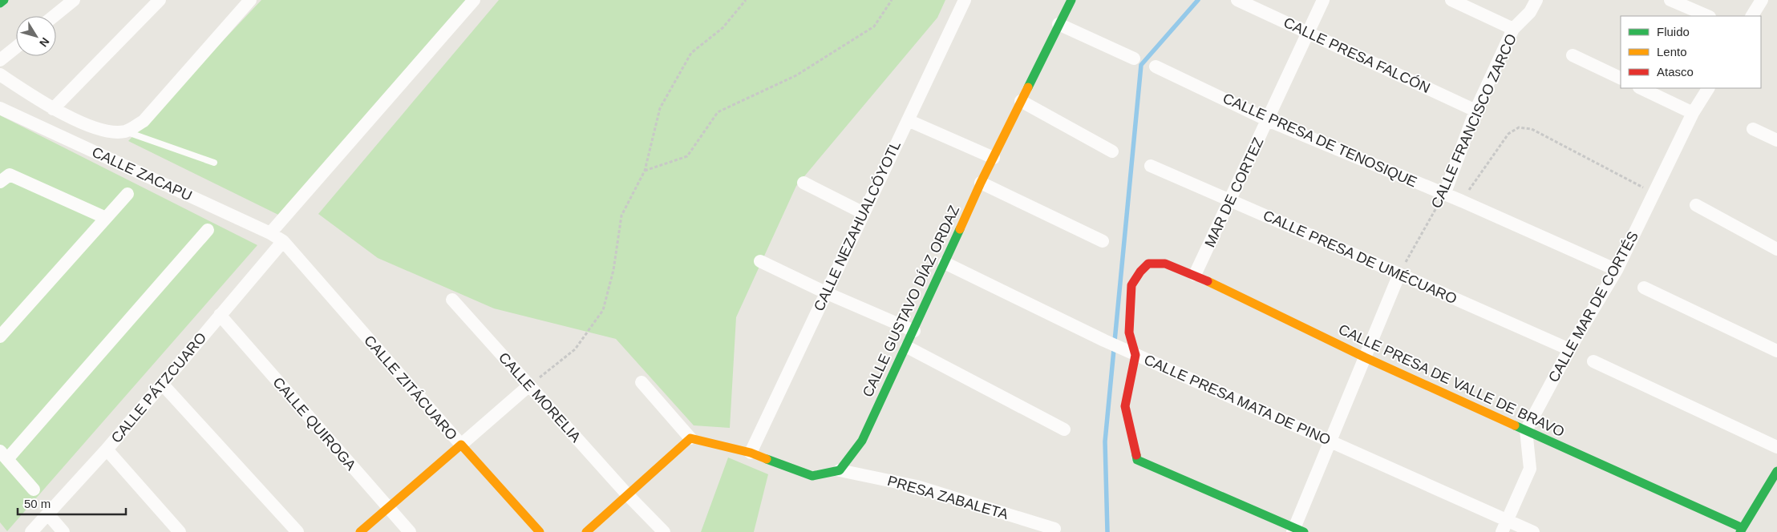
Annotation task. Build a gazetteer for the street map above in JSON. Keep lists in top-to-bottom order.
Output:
{
  "streets": {
    "street": [
      "CALLE PRESA FALCÓN",
      "CALLE FRANCISCO ZARCO",
      "CALLE PRESA DE TENOSIQUE",
      "CALLE ZACAPU",
      "MAR DE CORTEZ",
      "CALLE NEZAHUALCÓYOTL",
      "CALLE PRESA DE UMÉCUARO",
      "CALLE GUSTAVO DÍAZ ORDAZ",
      "CALLE MAR DE CORTÉS",
      "CALLE PRESA DE VALLE DE BRAVO",
      "CALLE PÁTZCUARO",
      "CALLE ZITÁCUARO",
      "CALLE MORELIA",
      "CALLE PRESA MATA DE PINO",
      "CALLE QUIROGA",
      "PRESA ZABALETA"
    ]
  },
  "crossings": [
    ["CALLE PRESA FALCÓN", "CALLE FRANCISCO ZARCO"],
    ["CALLE PRESA FALCÓN", "MAR DE CORTEZ"],
    ["CALLE FRANCISCO ZARCO", "CALLE PRESA DE TENOSIQUE"],
    ["CALLE FRANCISCO ZARCO", "CALLE PRESA DE UMÉCUARO"],
    ["CALLE PRESA DE TENOSIQUE", "MAR DE CORTEZ"],
    ["CALLE PRESA DE TENOSIQUE", "CALLE MAR DE CORTÉS"],
    ["CALLE ZACAPU", "CALLE PÁTZCUARO"],
    ["CALLE ZACAPU", "CALLE ZITÁCUARO"],
    ["MAR DE CORTEZ", "CALLE PRESA DE UMÉCUARO"],
    ["MAR DE CORTEZ", "CALLE PRESA DE VALLE DE BRAVO"],
    ["CALLE PRESA DE UMÉCUARO", "CALLE MAR DE CORTÉS"],
    ["CALLE GUSTAVO DÍAZ ORDAZ", "CALLE PRESA MATA DE PINO"],
    ["CALLE GUSTAVO DÍAZ ORDAZ", "PRESA ZABALETA"],
    ["CALLE MAR DE CORTÉS", "CALLE PRESA DE VALLE DE BRAVO"],
    ["CALLE PRESA DE VALLE DE BRAVO", "CALLE PRESA MATA DE PINO"],
    ["CALLE PÁTZCUARO", "CALLE ZITÁCUARO"],
    ["CALLE PÁTZCUARO", "CALLE QUIROGA"]
  ],
  "legend": ["Fluido", "Lento", "Atasco"],
  "scale_bar": "50 m",
  "north": "bottom right"
}
